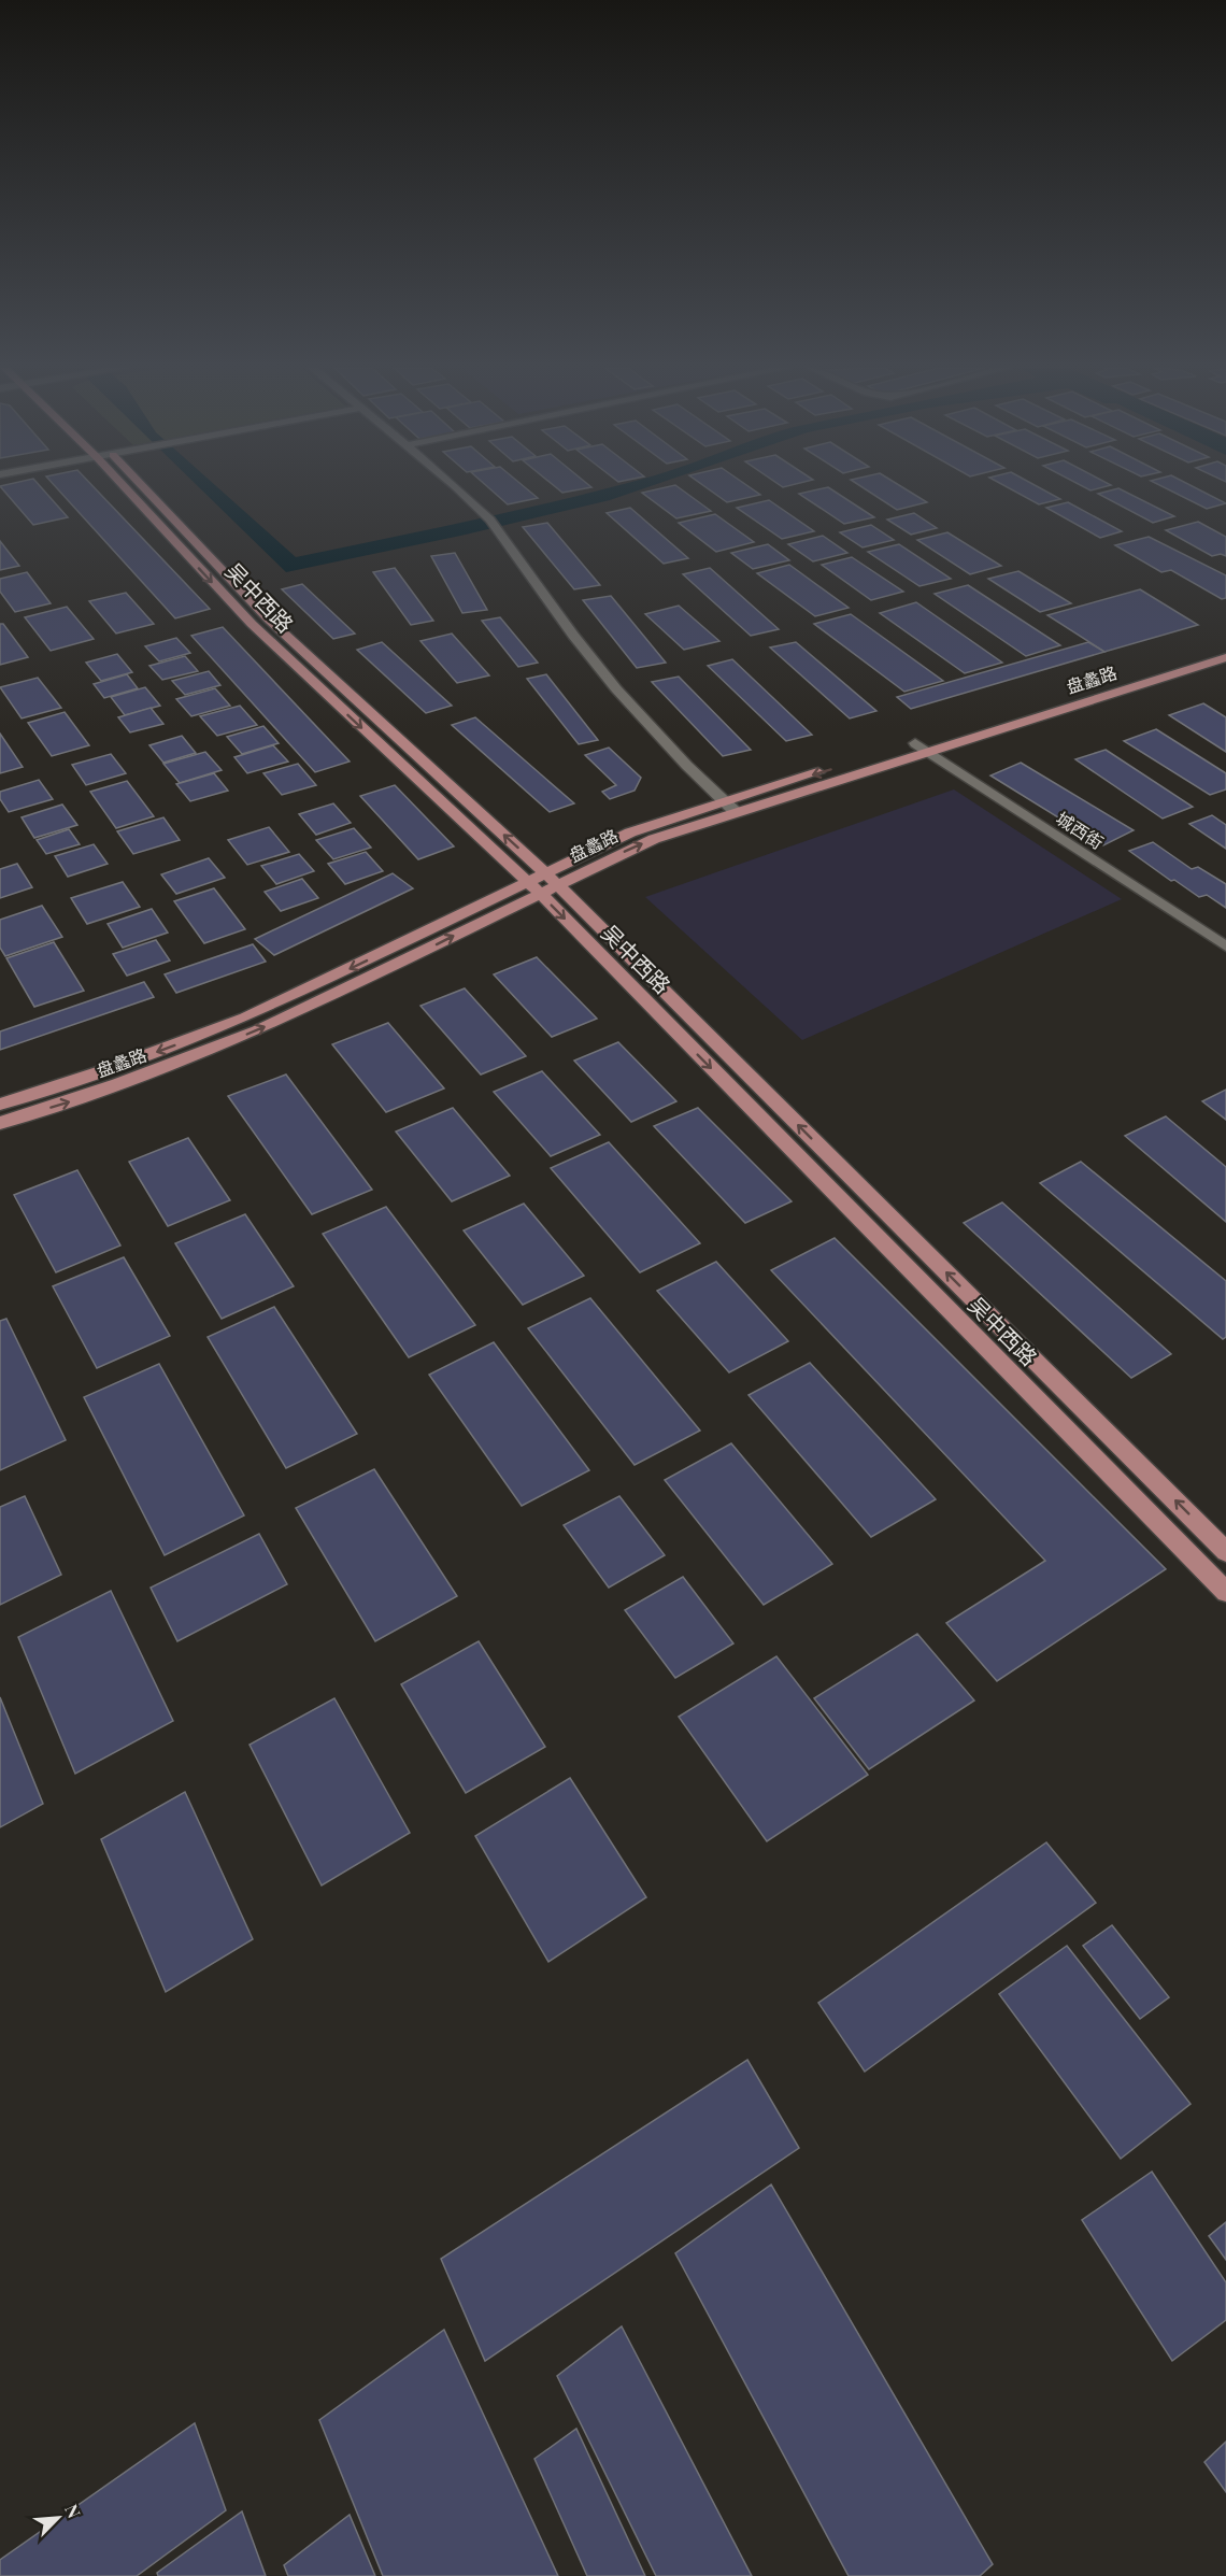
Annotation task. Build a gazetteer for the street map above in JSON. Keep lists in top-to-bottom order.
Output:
{
  "streets": {
    "main road": ["吴中西路", "盘蠡路"],
    "street": ["城西街"]
  },
  "crossings": [
    ["吴中西路", "盘蠡路"],
    ["盘蠡路", "城西街"]
  ],
  "north": "top right"
}
